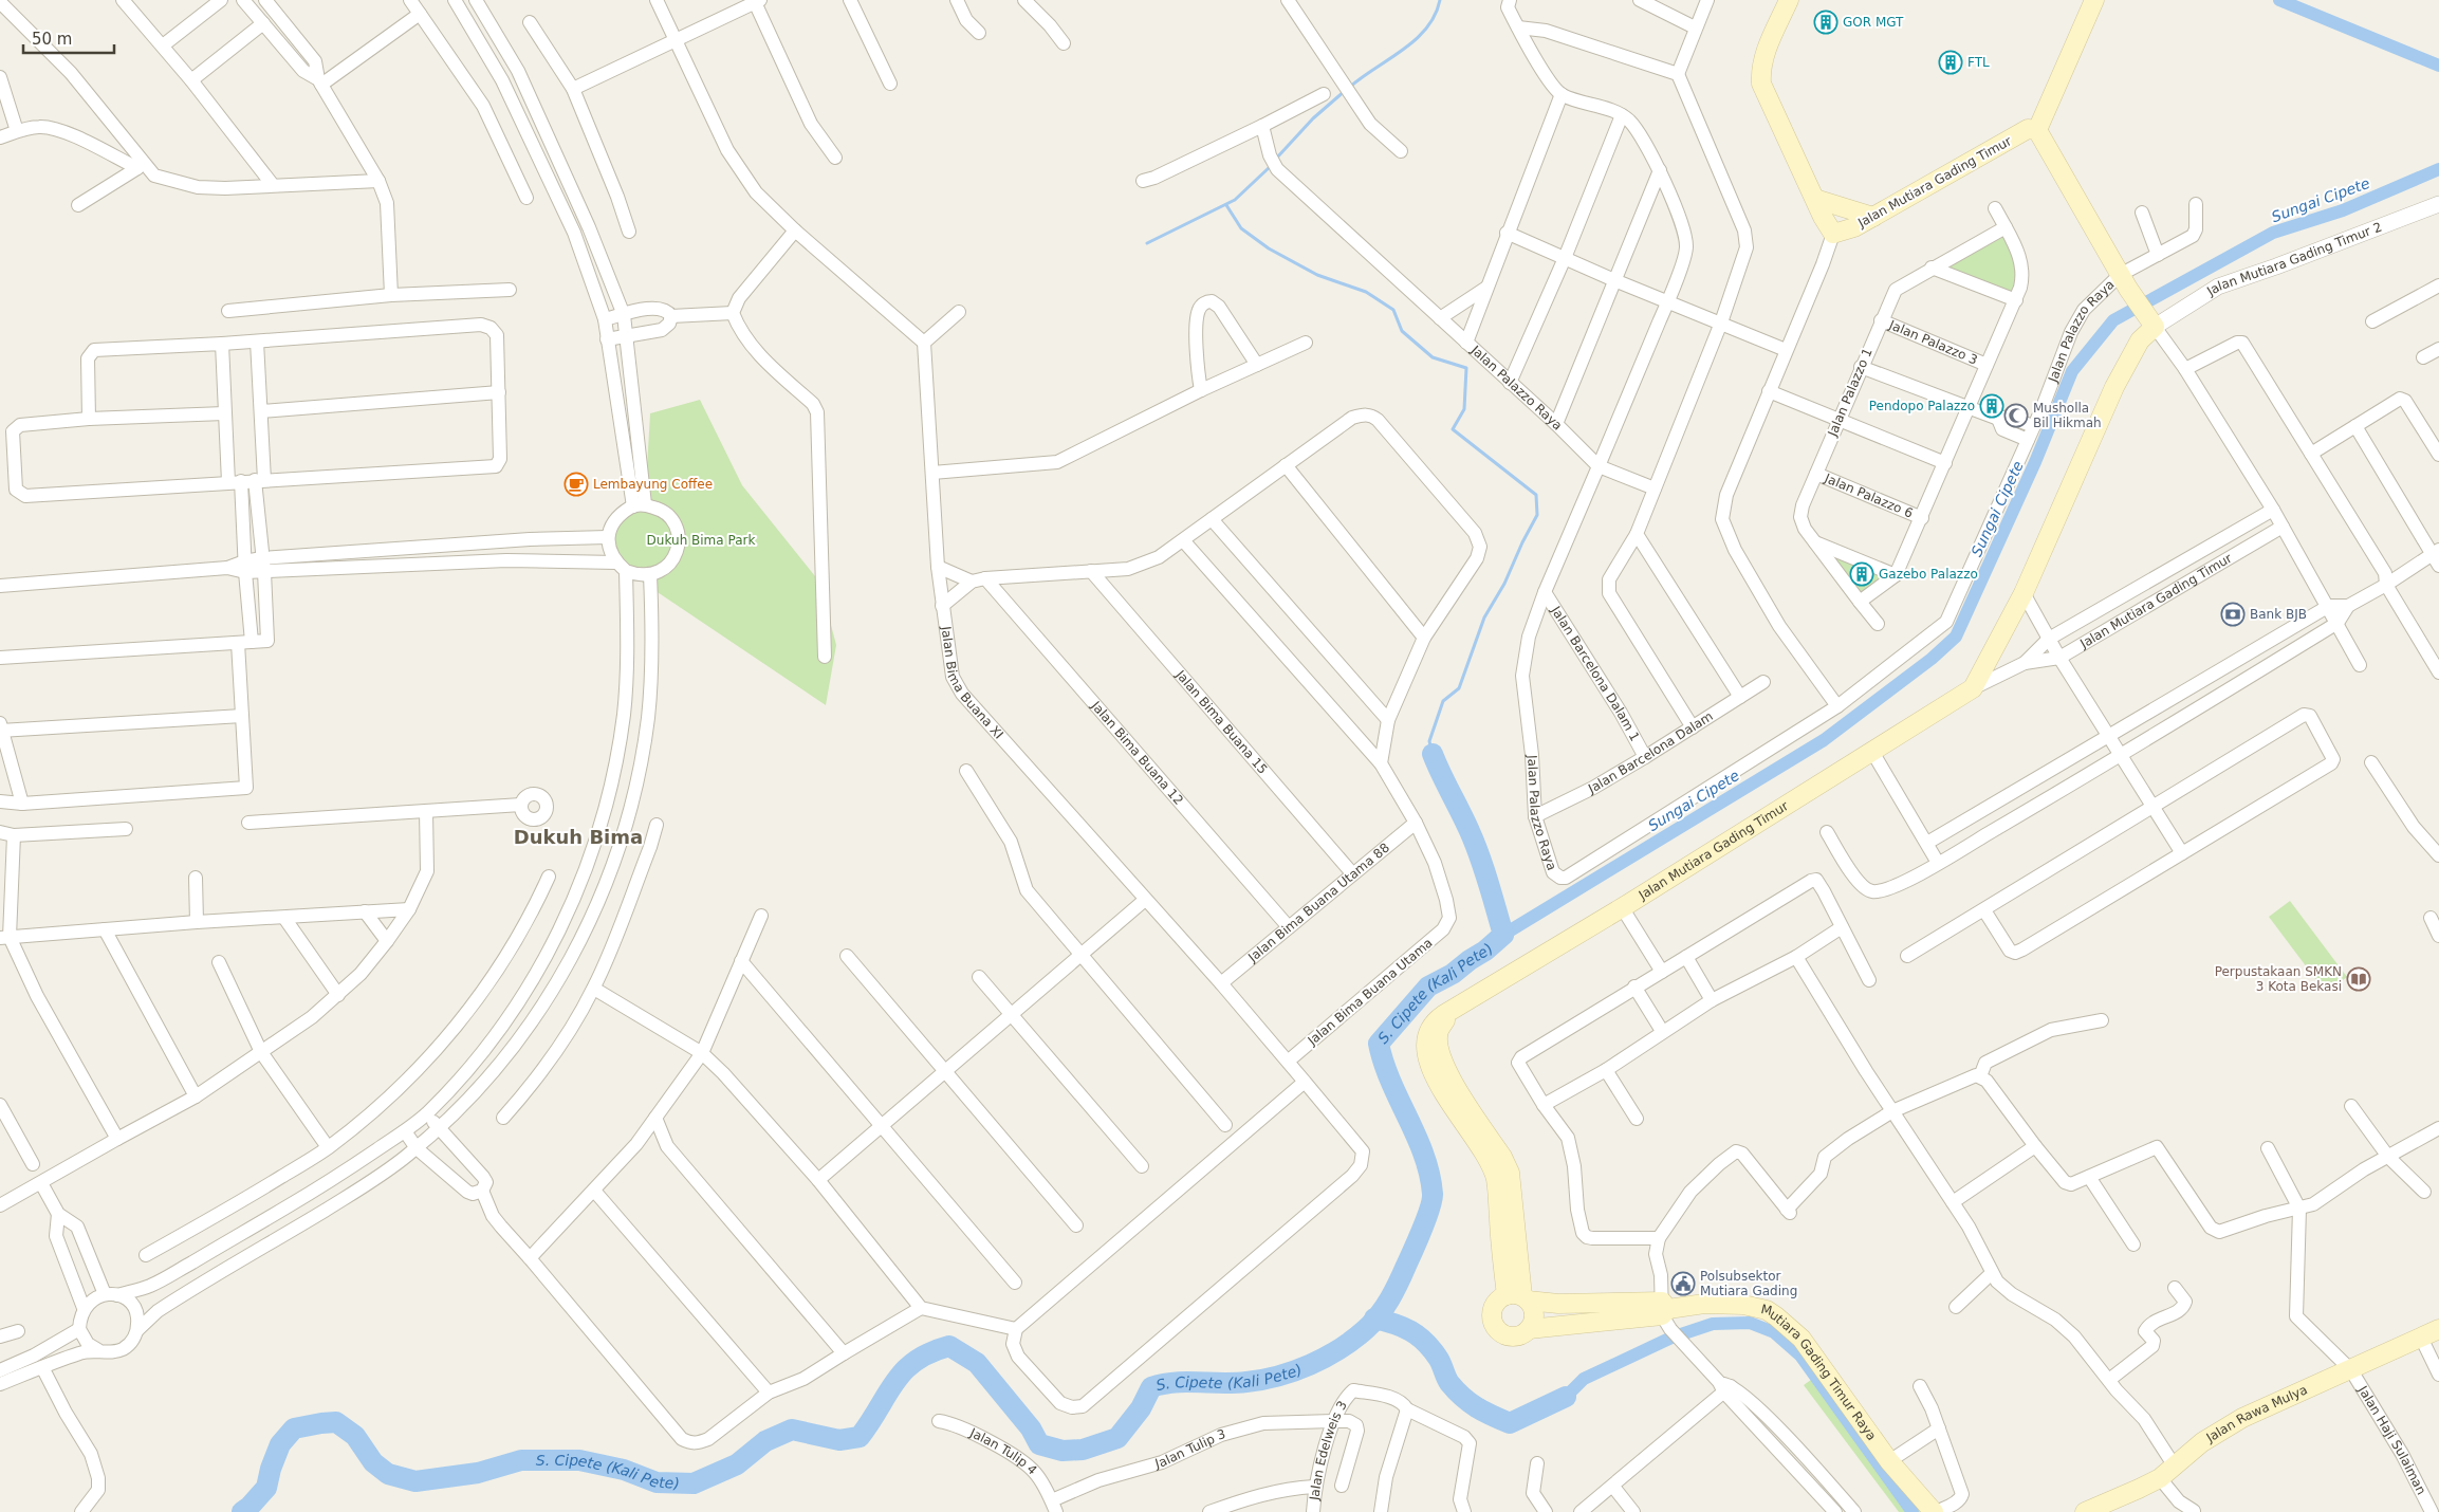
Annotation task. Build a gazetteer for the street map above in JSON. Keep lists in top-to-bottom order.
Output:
{
  "streets": {
    "main road": ["Jalan Mutiara Gading Timur", "Mutiara Gading Timur Raya", "Jalan Rawa Mulya"],
    "street": [
      "Jalan Mutiara Gading Timur 2",
      "Jalan Palazzo Raya",
      "Jalan Palazzo 3",
      "Jalan Palazzo 1",
      "Jalan Palazzo 6",
      "Jalan Barcelona Dalam 1",
      "Jalan Bima Buana XI",
      "Jalan Bima Buana 15",
      "Jalan Barcelona Dalam",
      "Jalan Bima Buana 12",
      "Jalan Bima Buana Utama 88",
      "Jalan Bima Buana Utama",
      "Jalan Haji Sulaiman",
      "Jalan Tulip 3",
      "Jalan Edelweis 3",
      "Jalan Tulip 4"
    ]
  },
  "crossings": [
    ["Jalan Mutiara Gading Timur", "Jalan Mutiara Gading Timur 2"],
    ["Jalan Palazzo Raya", "Jalan Barcelona Dalam 1"],
    ["Jalan Palazzo Raya", "Jalan Barcelona Dalam"],
    ["Jalan Palazzo 3", "Jalan Palazzo 1"],
    ["Jalan Palazzo 1", "Jalan Palazzo 6"],
    ["Jalan Barcelona Dalam 1", "Jalan Barcelona Dalam"],
    ["Jalan Bima Buana XI", "Jalan Bima Buana Utama 88"],
    ["Jalan Bima Buana 15", "Jalan Bima Buana Utama 88"],
    ["Jalan Bima Buana 12", "Jalan Bima Buana Utama 88"],
    ["Jalan Bima Buana Utama 88", "Jalan Bima Buana Utama"],
    ["Jalan Rawa Mulya", "Jalan Haji Sulaiman"],
    ["Jalan Tulip 3", "Jalan Edelweis 3"],
    ["Jalan Tulip 3", "Jalan Tulip 4"]
  ],
  "districts": ["Dukuh Bima"],
  "water": ["Sungai Cipete", "S. Cipete (Kali Pete)"],
  "parks": ["Dukuh Bima Park"],
  "places": {
    "building": [
      "GOR MGT",
      "FTL",
      "Pendopo Palazzo",
      "Gazebo Palazzo"
    ],
    "mosque": ["Musholla Bil Hikmah"],
    "cafe": ["Lembayung Coffee"],
    "bank": ["Bank BJB"],
    "library": ["Perpustakaan SMKN 3 Kota Bekasi"],
    "public building": ["Polsubsektor Mutiara Gading"]
  },
  "scale_bar": "50 m"
}
